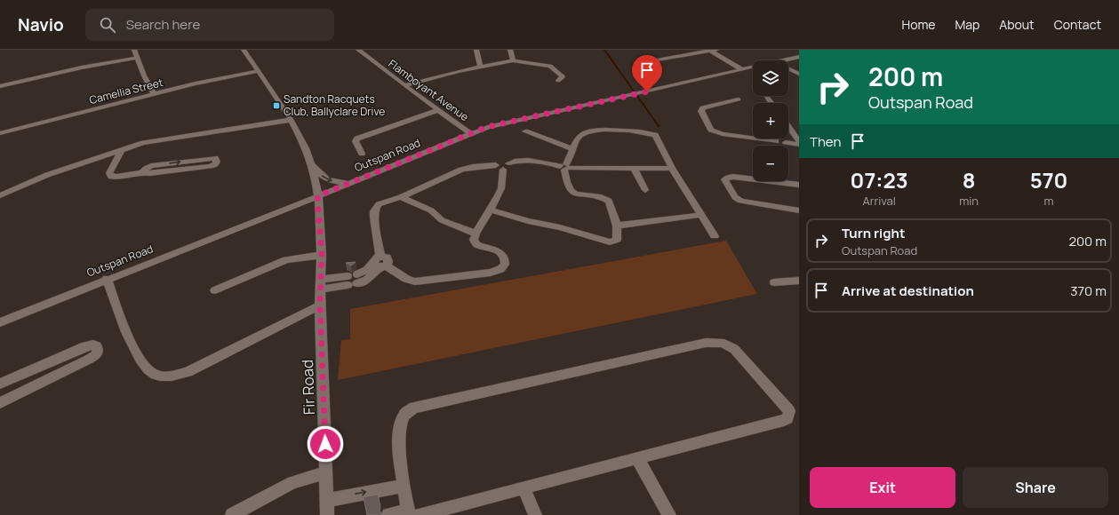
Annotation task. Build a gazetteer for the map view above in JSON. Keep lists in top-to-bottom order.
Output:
{
  "streets": {
    "street": [
      "Flamboyant Avenue",
      "Camellia Street",
      "Outspan Road",
      "Fir Road"
    ]
  },
  "crossings": [
    ["Flamboyant Avenue", "Outspan Road"],
    ["Outspan Road", "Fir Road"]
  ],
  "places": {
    "transit": ["Sandton Racquets Club, Ballyclare Drive"]
  },
  "page": {
    "header": "Navio",
    "search": "Search here",
    "nav": [
      "Home",
      "Map",
      "About",
      "Contact"
    ],
    "turn": ["200 m", "Outspan Road"],
    "map_buttons": ["+", "−"],
    "then": "Then",
    "eta": [
      "07:23",
      "Arrival",
      "8",
      "min",
      "570",
      "m"
    ],
    "list": [
      {
        "name": "Turn right",
        "note": "Outspan Road",
        "value": "200 m"
      },
      {
        "name": "Arrive at destination",
        "value": "370 m"
      }
    ],
    "buttons": ["Exit", "Share"]
  }
}
